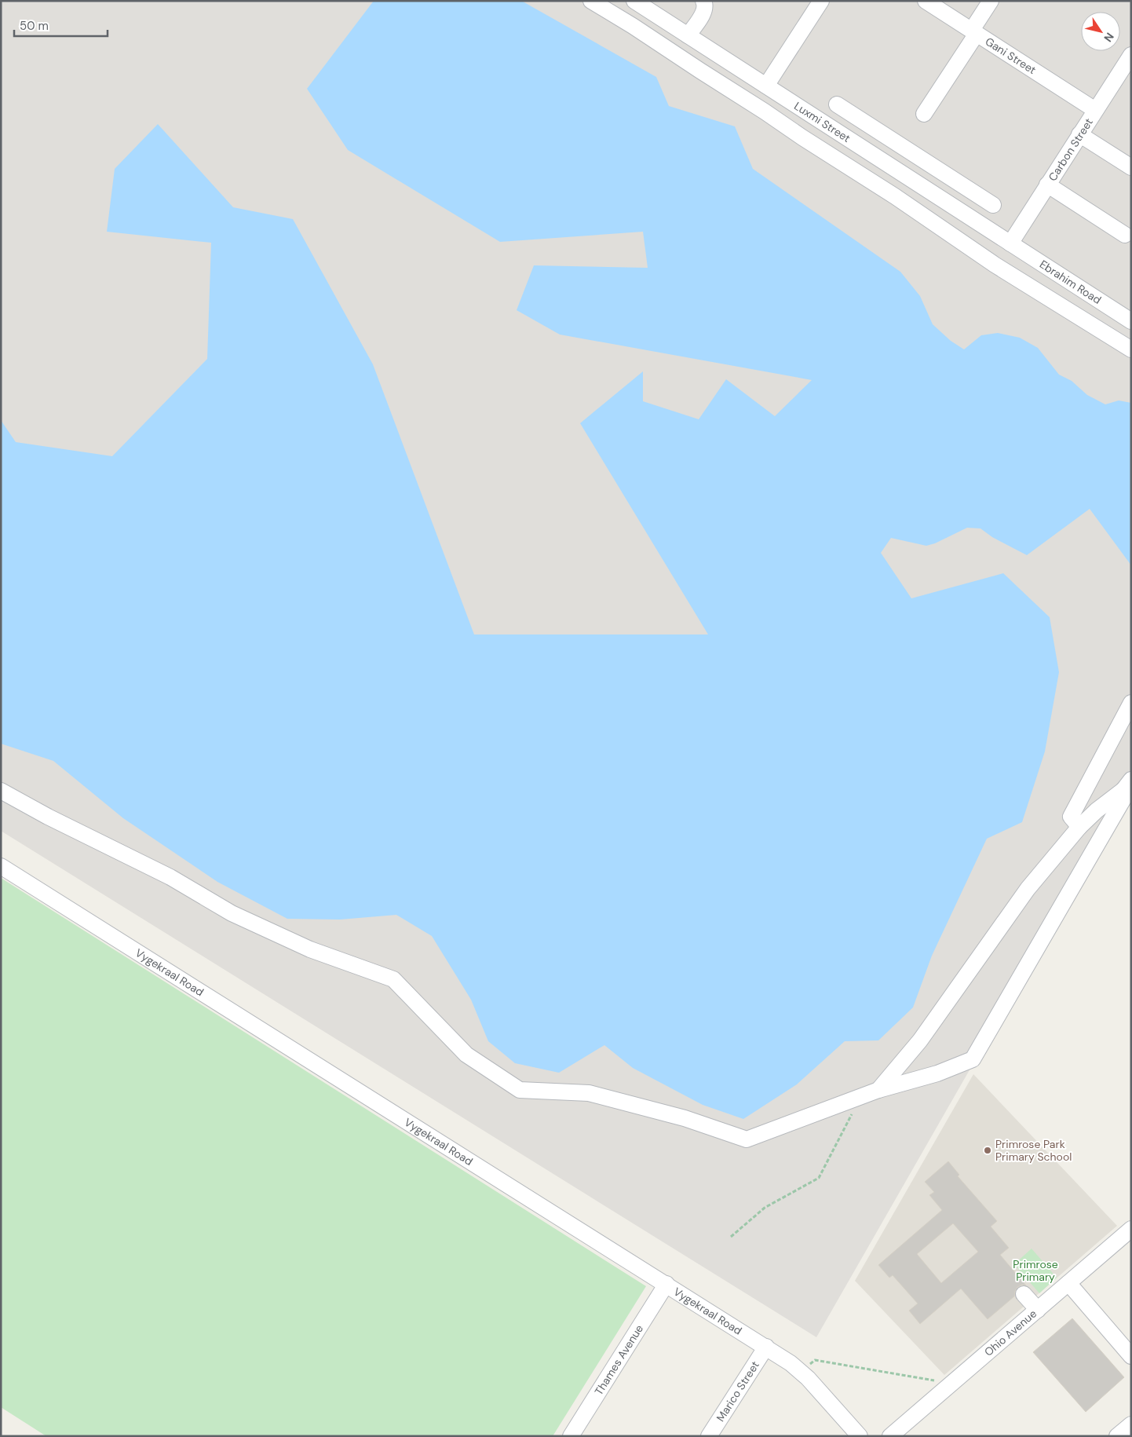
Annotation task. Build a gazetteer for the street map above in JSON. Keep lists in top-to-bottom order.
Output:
{
  "streets": {
    "street": [
      "Gani Street",
      "Luxmi Street",
      "Carbon Street",
      "Ebrahim Road",
      "Vygekraal Road",
      "Ohio Avenue",
      "Thames Avenue",
      "Marico Street"
    ]
  },
  "crossings": [
    ["Gani Street", "Carbon Street"],
    ["Luxmi Street", "Carbon Street"],
    ["Luxmi Street", "Ebrahim Road"],
    ["Carbon Street", "Ebrahim Road"],
    ["Vygekraal Road", "Thames Avenue"],
    ["Vygekraal Road", "Marico Street"]
  ],
  "parks": ["Primrose Primary"],
  "places": ["Primrose Park Primary School"],
  "scale_bar": "50 m",
  "north": "bottom right"
}
